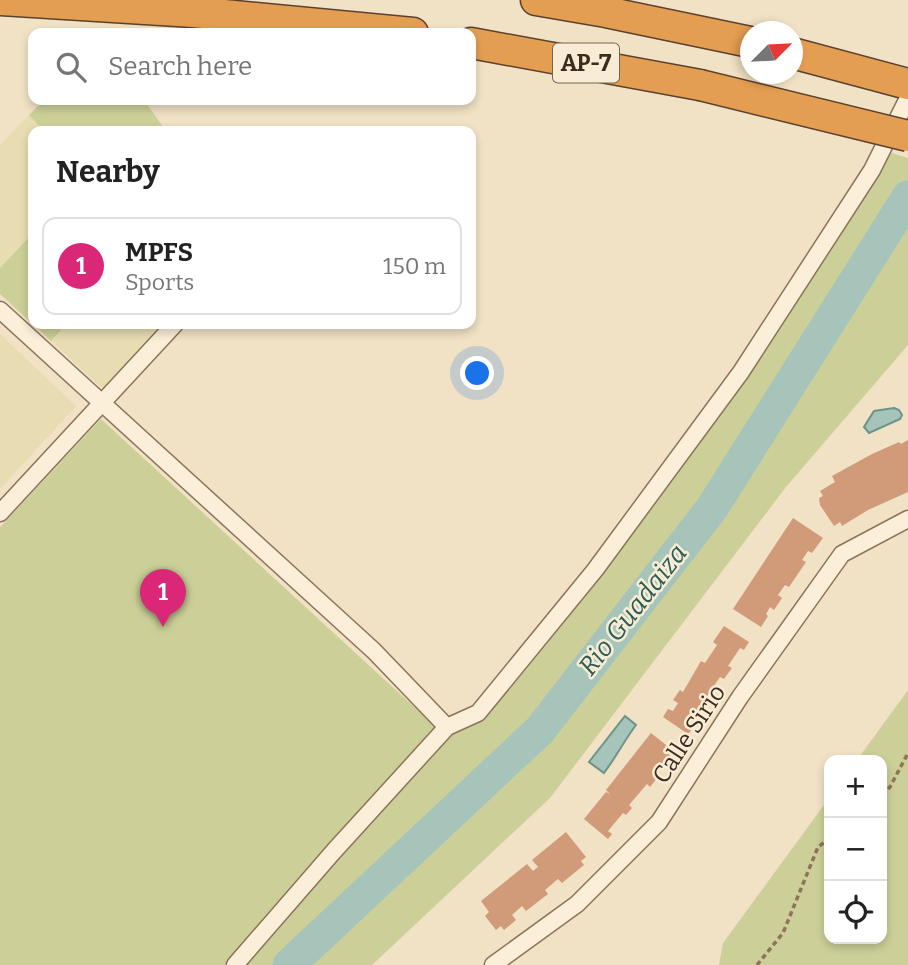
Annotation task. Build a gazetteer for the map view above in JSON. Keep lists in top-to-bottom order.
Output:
{
  "streets": {
    "highway": ["AP-7"],
    "street": ["Calle Sirio"]
  },
  "water": ["Rio Guadaiza"],
  "north": "top right",
  "page": {
    "search": "Search here",
    "heading": "Nearby",
    "list": [
      {
        "mark": "1",
        "name": "MPFS",
        "note": "Sports",
        "value": "150 m"
      }
    ],
    "pins": "1",
    "map_buttons": ["+", "−"]
  }
}
